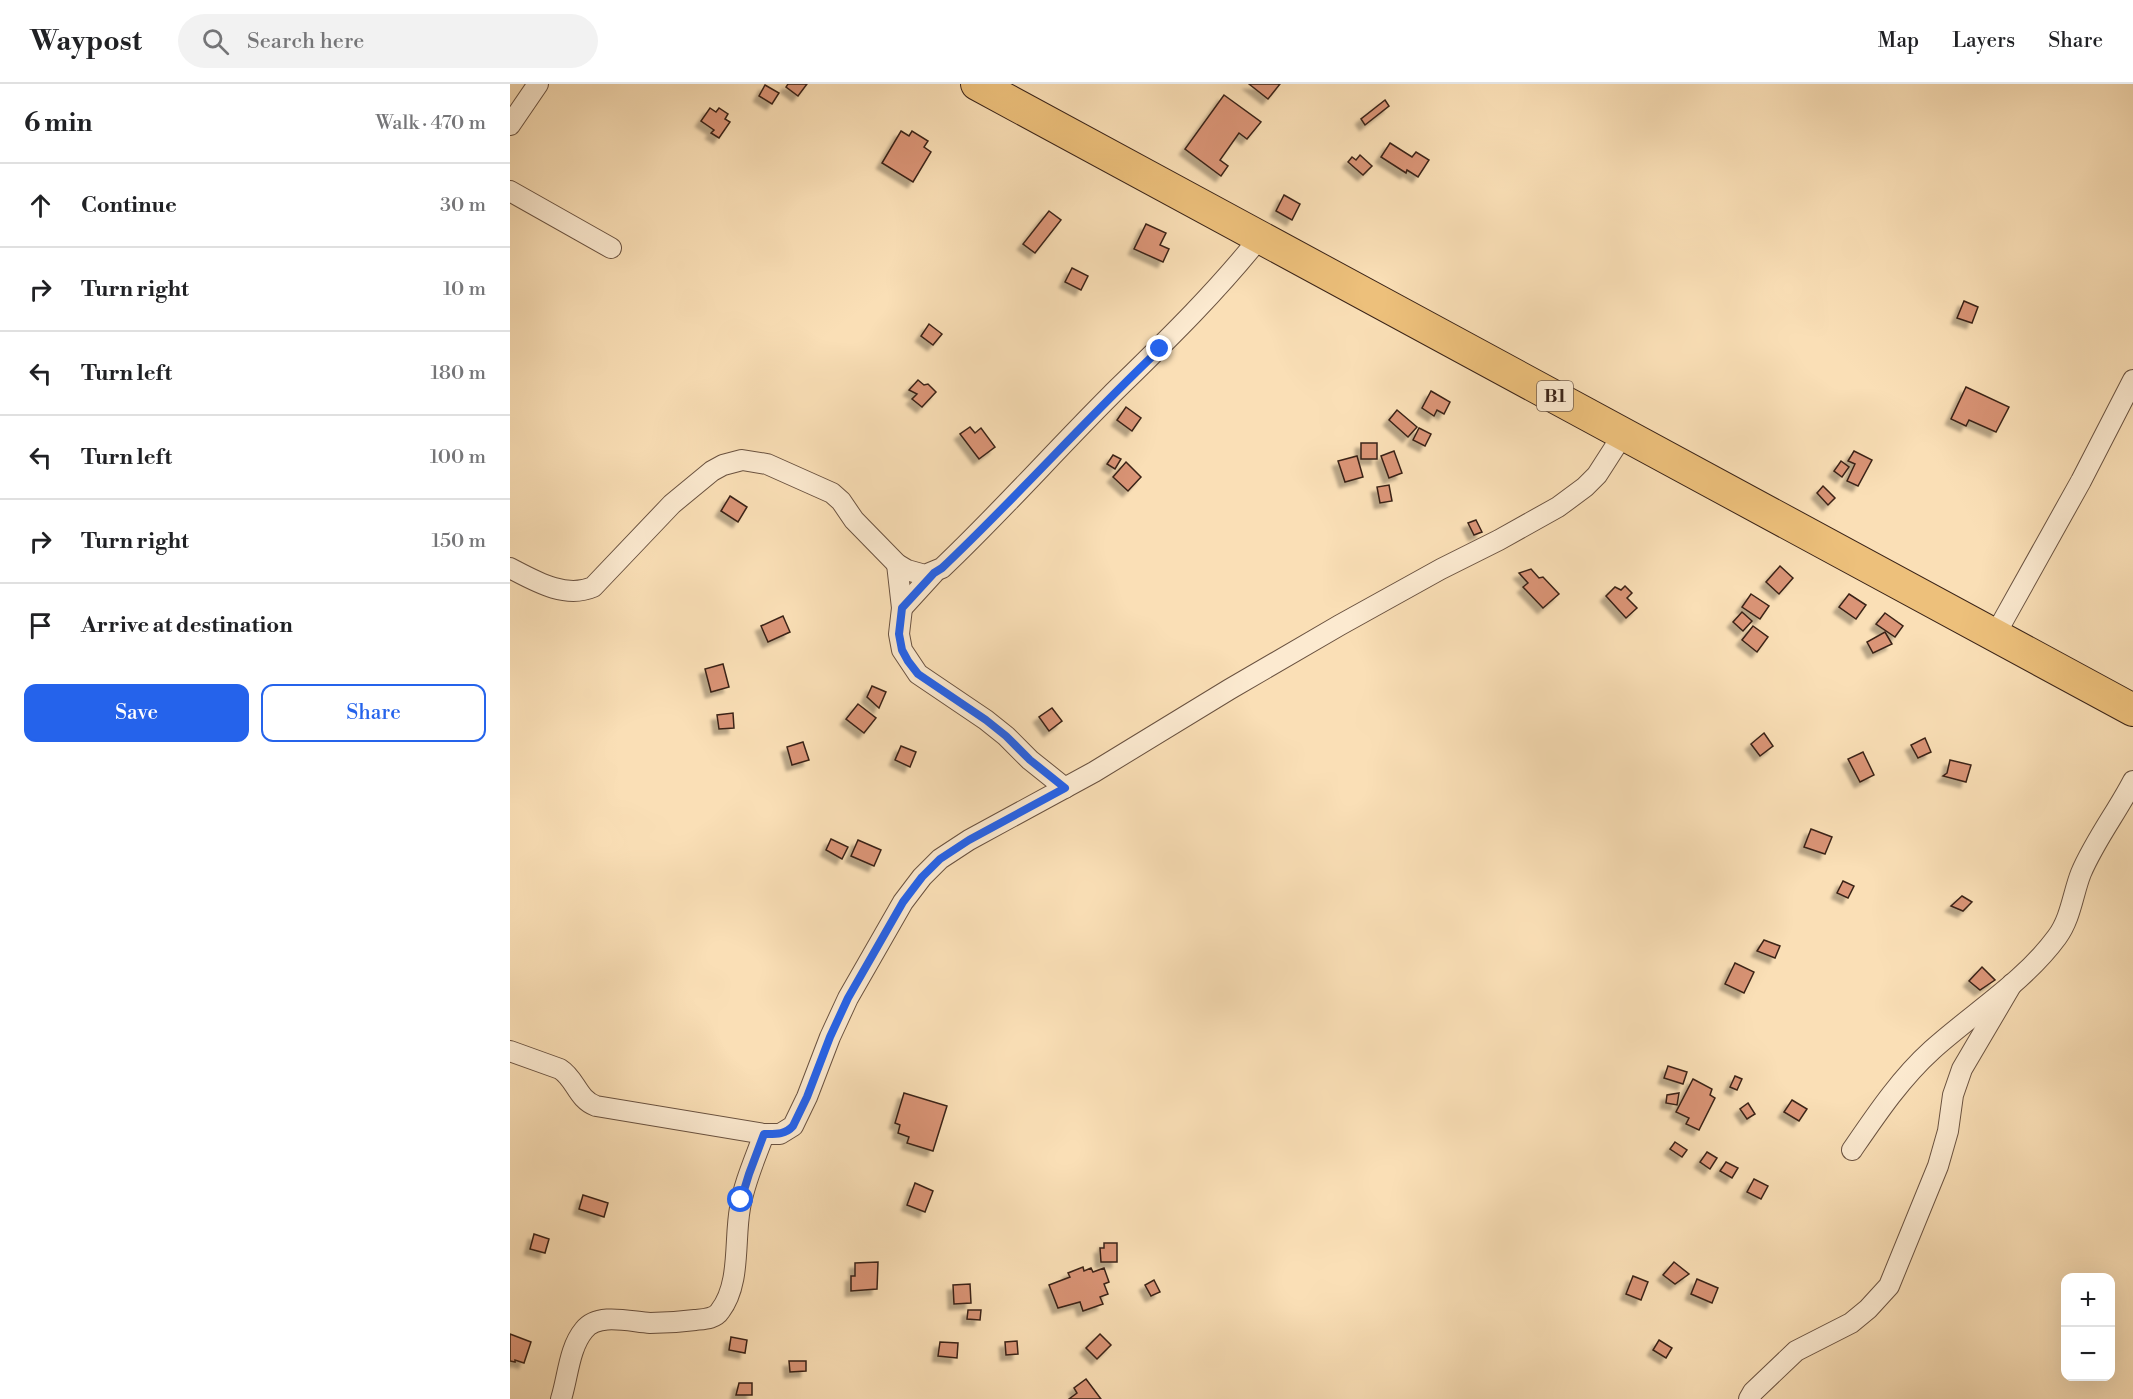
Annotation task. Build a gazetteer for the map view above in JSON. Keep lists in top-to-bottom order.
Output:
{
  "streets": {
    "highway": ["B1"]
  },
  "page": {
    "header": "Waypost",
    "search": "Search here",
    "nav": ["Map", "Layers", "Share"],
    "heading": ["6 min", "Walk · 470 m"],
    "list": [
      ["Continue", "30 m"],
      ["Turn right", "10 m"],
      ["Turn left", "180 m"],
      ["Turn left", "100 m"],
      ["Turn right", "150 m"],
      "Arrive at destination"
    ],
    "buttons": ["Save", "Share"],
    "map_buttons": ["+", "−"]
  }
}
